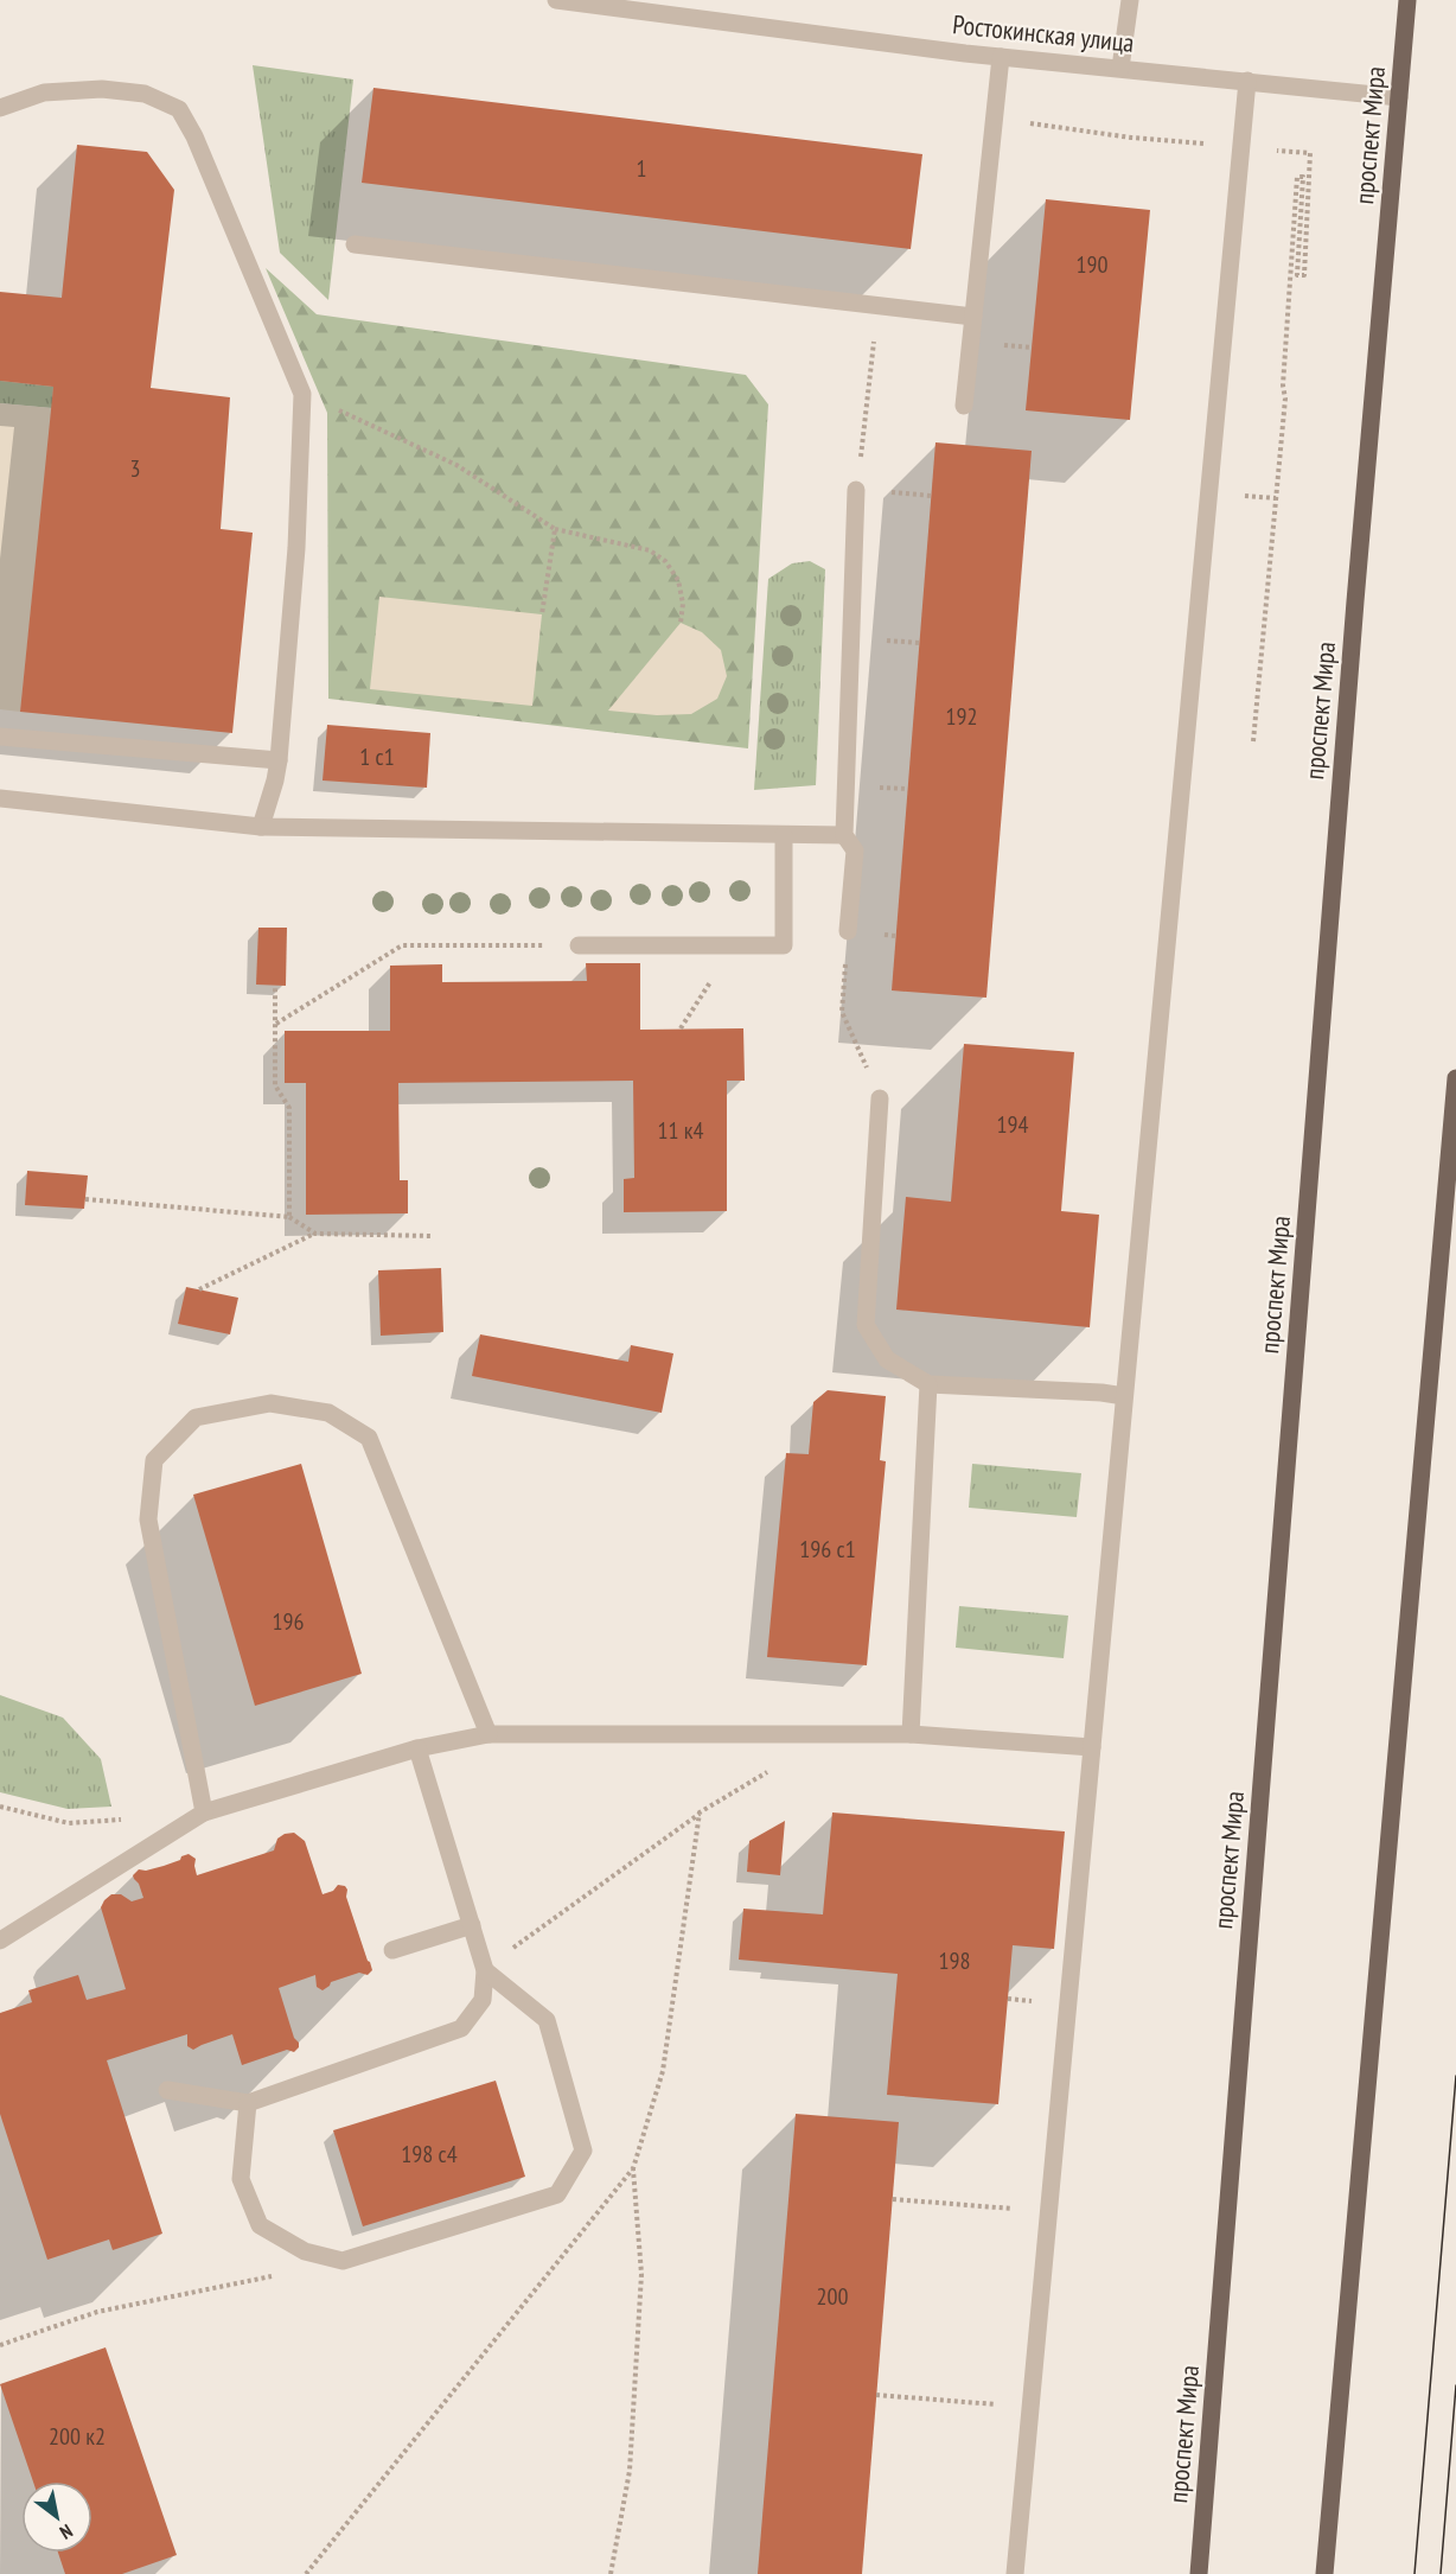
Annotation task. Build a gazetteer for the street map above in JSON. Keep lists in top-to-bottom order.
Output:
{
  "streets": {
    "main road": ["проспект Мира"],
    "street": ["Ростокинская улица"]
  },
  "crossings": [
    ["Ростокинская улица", "проспект Мира"]
  ],
  "house_numbers": [
    "1",
    "190",
    "3",
    "192",
    "1 с1",
    "194",
    "11 к4",
    "196 с1",
    "196",
    "198",
    "198 с4",
    "200",
    "200 к2"
  ],
  "north": "bottom right"
}
